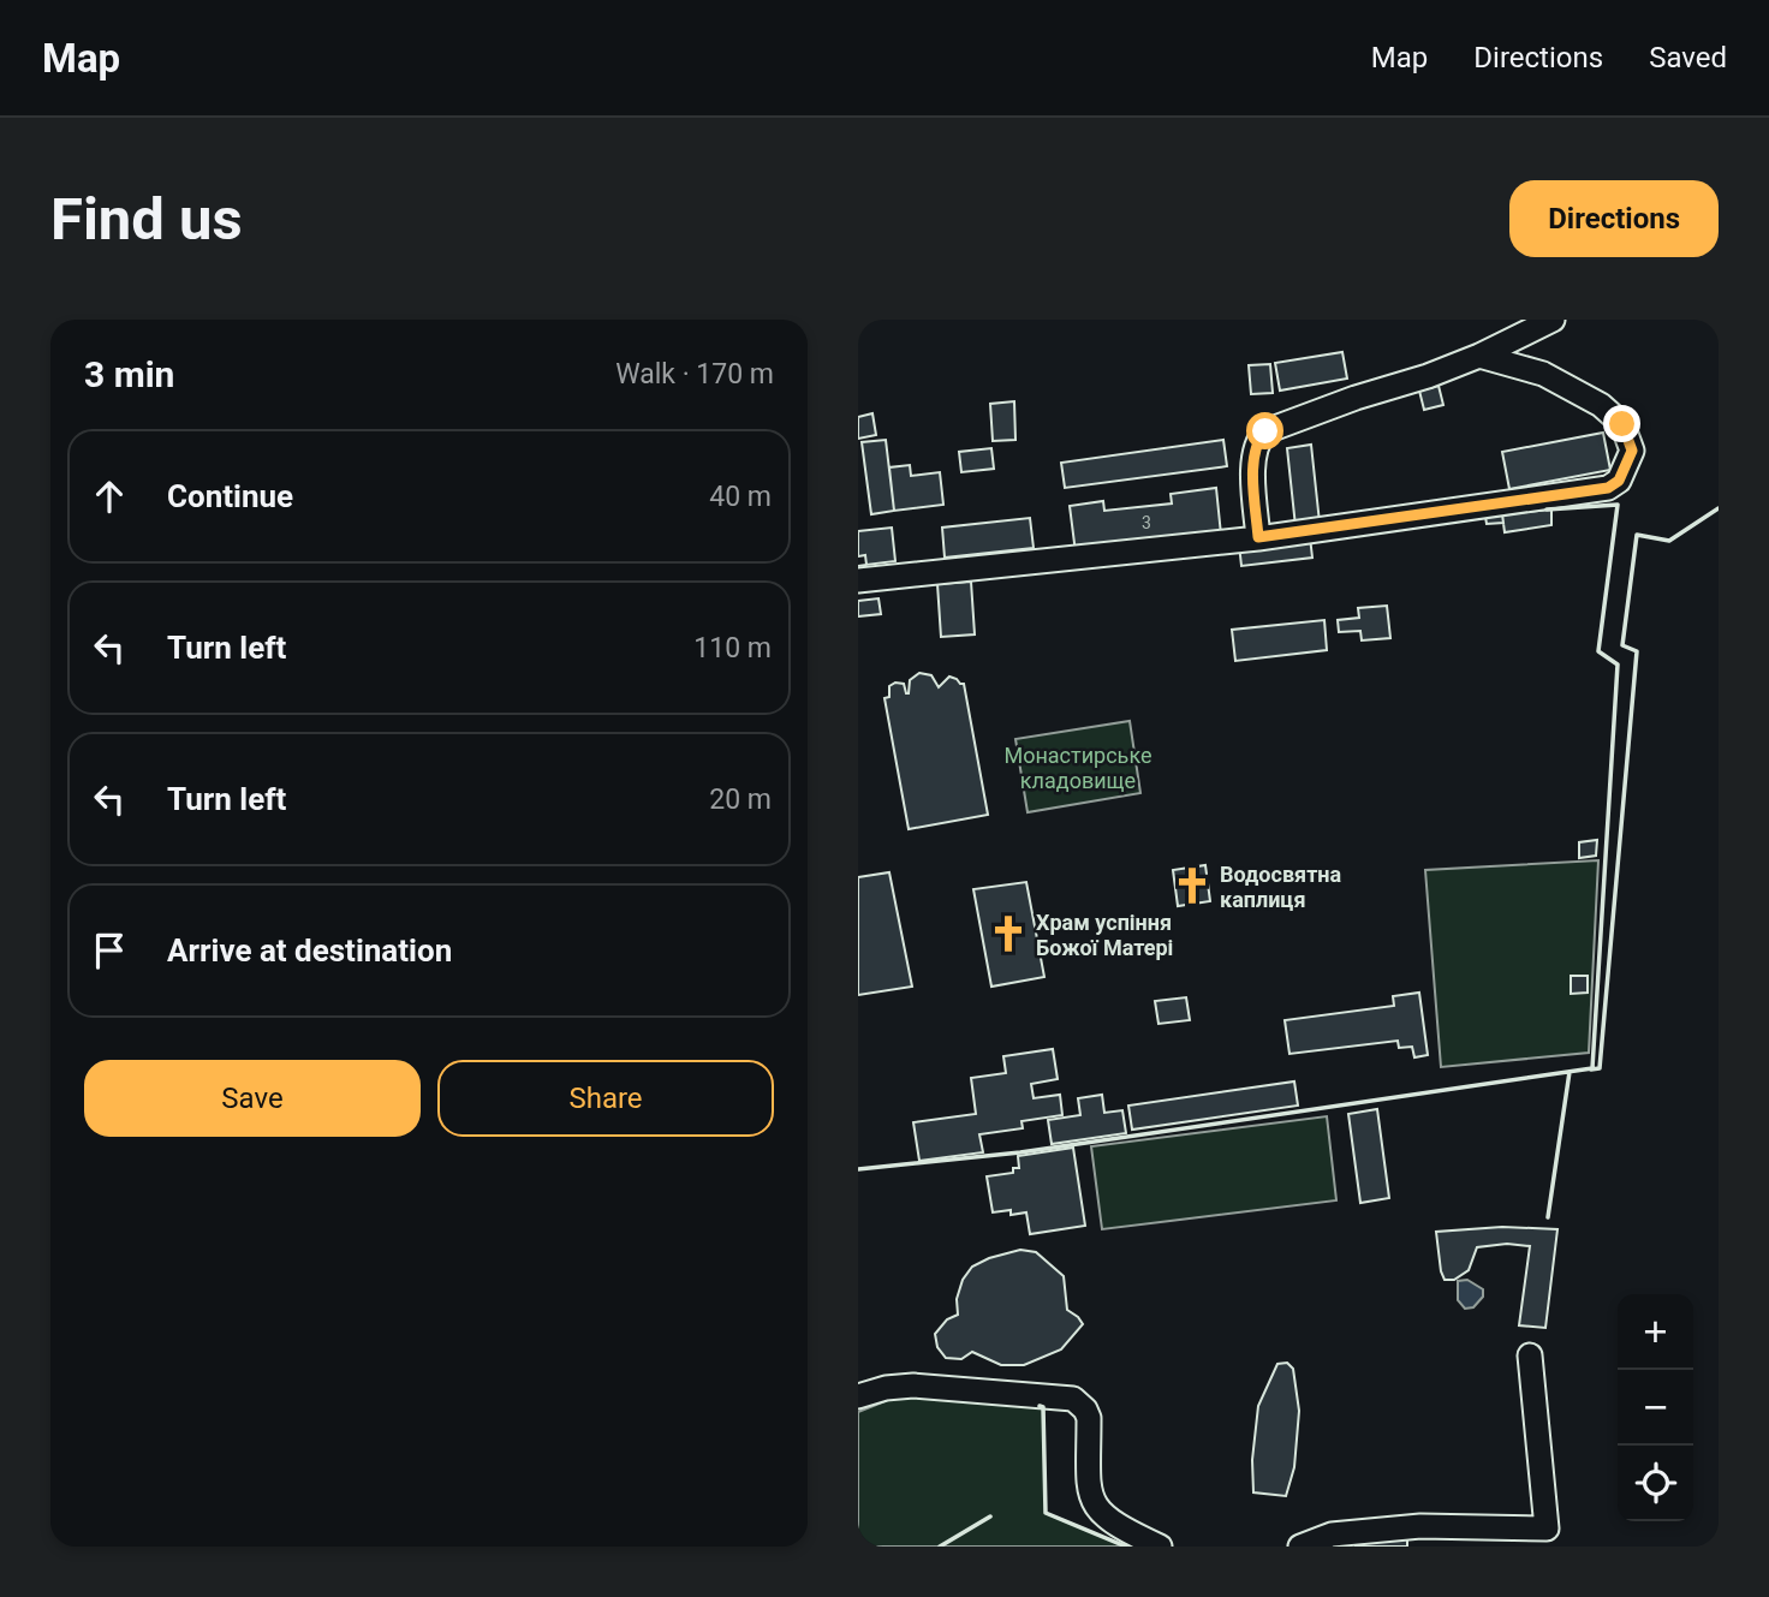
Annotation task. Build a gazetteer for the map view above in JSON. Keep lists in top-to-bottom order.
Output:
{
  "parks": ["Монастирське кладовище"],
  "places": {
    "church": ["Водосвятна каплиця", "Храм успіння Божої Матері"]
  },
  "house_numbers": ["3"],
  "page": {
    "header": "Map",
    "nav": ["Map", "Directions", "Saved"],
    "buttons": [
      "Directions",
      ["Save", "Share"]
    ],
    "title": "Find us",
    "heading": ["3 min", "Walk · 170 m"],
    "list": [
      ["Continue", "40 m"],
      ["Turn left", "110 m"],
      ["Turn left", "20 m"],
      "Arrive at destination"
    ],
    "map_buttons": ["+", "−"]
  }
}
